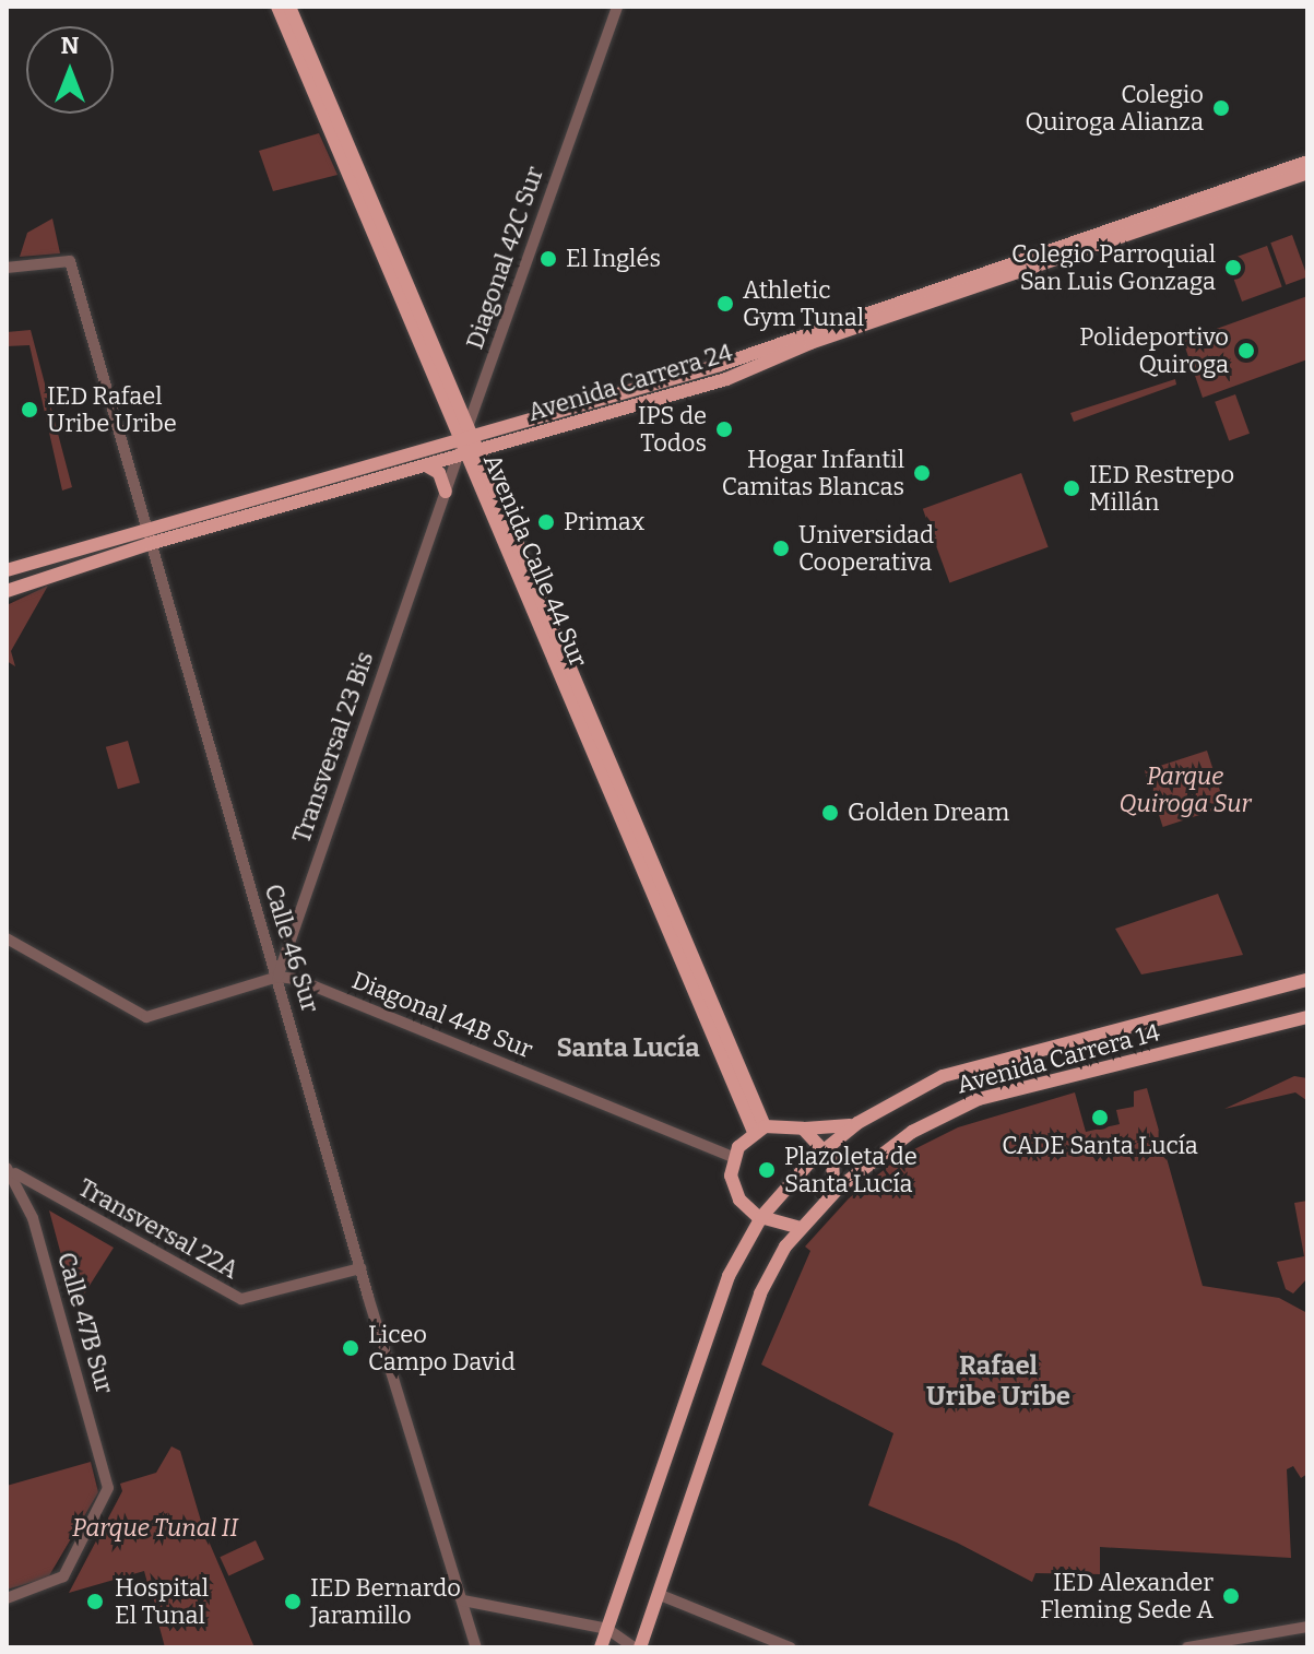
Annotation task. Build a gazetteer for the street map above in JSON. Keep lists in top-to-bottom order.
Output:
{
  "streets": {
    "main road": ["Avenida Carrera 24", "Avenida Calle 44 Sur", "Avenida Carrera 14"],
    "street": [
      "Diagonal 42C Sur",
      "Transversal 23 Bis",
      "Calle 46 Sur",
      "Diagonal 44B Sur",
      "Transversal 22A",
      "Calle 47B Sur"
    ]
  },
  "crossings": [
    ["Diagonal 42C Sur", "Avenida Carrera 24"],
    ["Diagonal 42C Sur", "Avenida Calle 44 Sur"],
    ["Diagonal 42C Sur", "Transversal 23 Bis"],
    ["Avenida Carrera 24", "Avenida Calle 44 Sur"],
    ["Avenida Carrera 24", "Calle 46 Sur"],
    ["Transversal 23 Bis", "Calle 46 Sur"],
    ["Transversal 23 Bis", "Diagonal 44B Sur"],
    ["Calle 46 Sur", "Diagonal 44B Sur"],
    ["Calle 46 Sur", "Transversal 22A"],
    ["Transversal 22A", "Calle 47B Sur"]
  ],
  "districts": ["Santa Lucía", "Rafael Uribe Uribe"],
  "parks": ["Parque Quiroga Sur", "Parque Tunal II"],
  "places": [
    "Colegio Quiroga Alianza",
    "El Inglés",
    "Colegio Parroquial San Luis Gonzaga",
    "Athletic Gym Tunal",
    "Polideportivo Quiroga",
    "IED Rafael Uribe Uribe",
    "IPS de Todos",
    "Hogar Infantil Camitas Blancas",
    "IED Restrepo Millán",
    "Primax",
    "Universidad Cooperativa",
    "Golden Dream",
    "CADE Santa Lucía",
    "Plazoleta de Santa Lucía",
    "Liceo Campo David",
    "IED Alexander Fleming Sede A",
    "Hospital El Tunal",
    "IED Bernardo Jaramillo"
  ],
  "north": "top"
}
